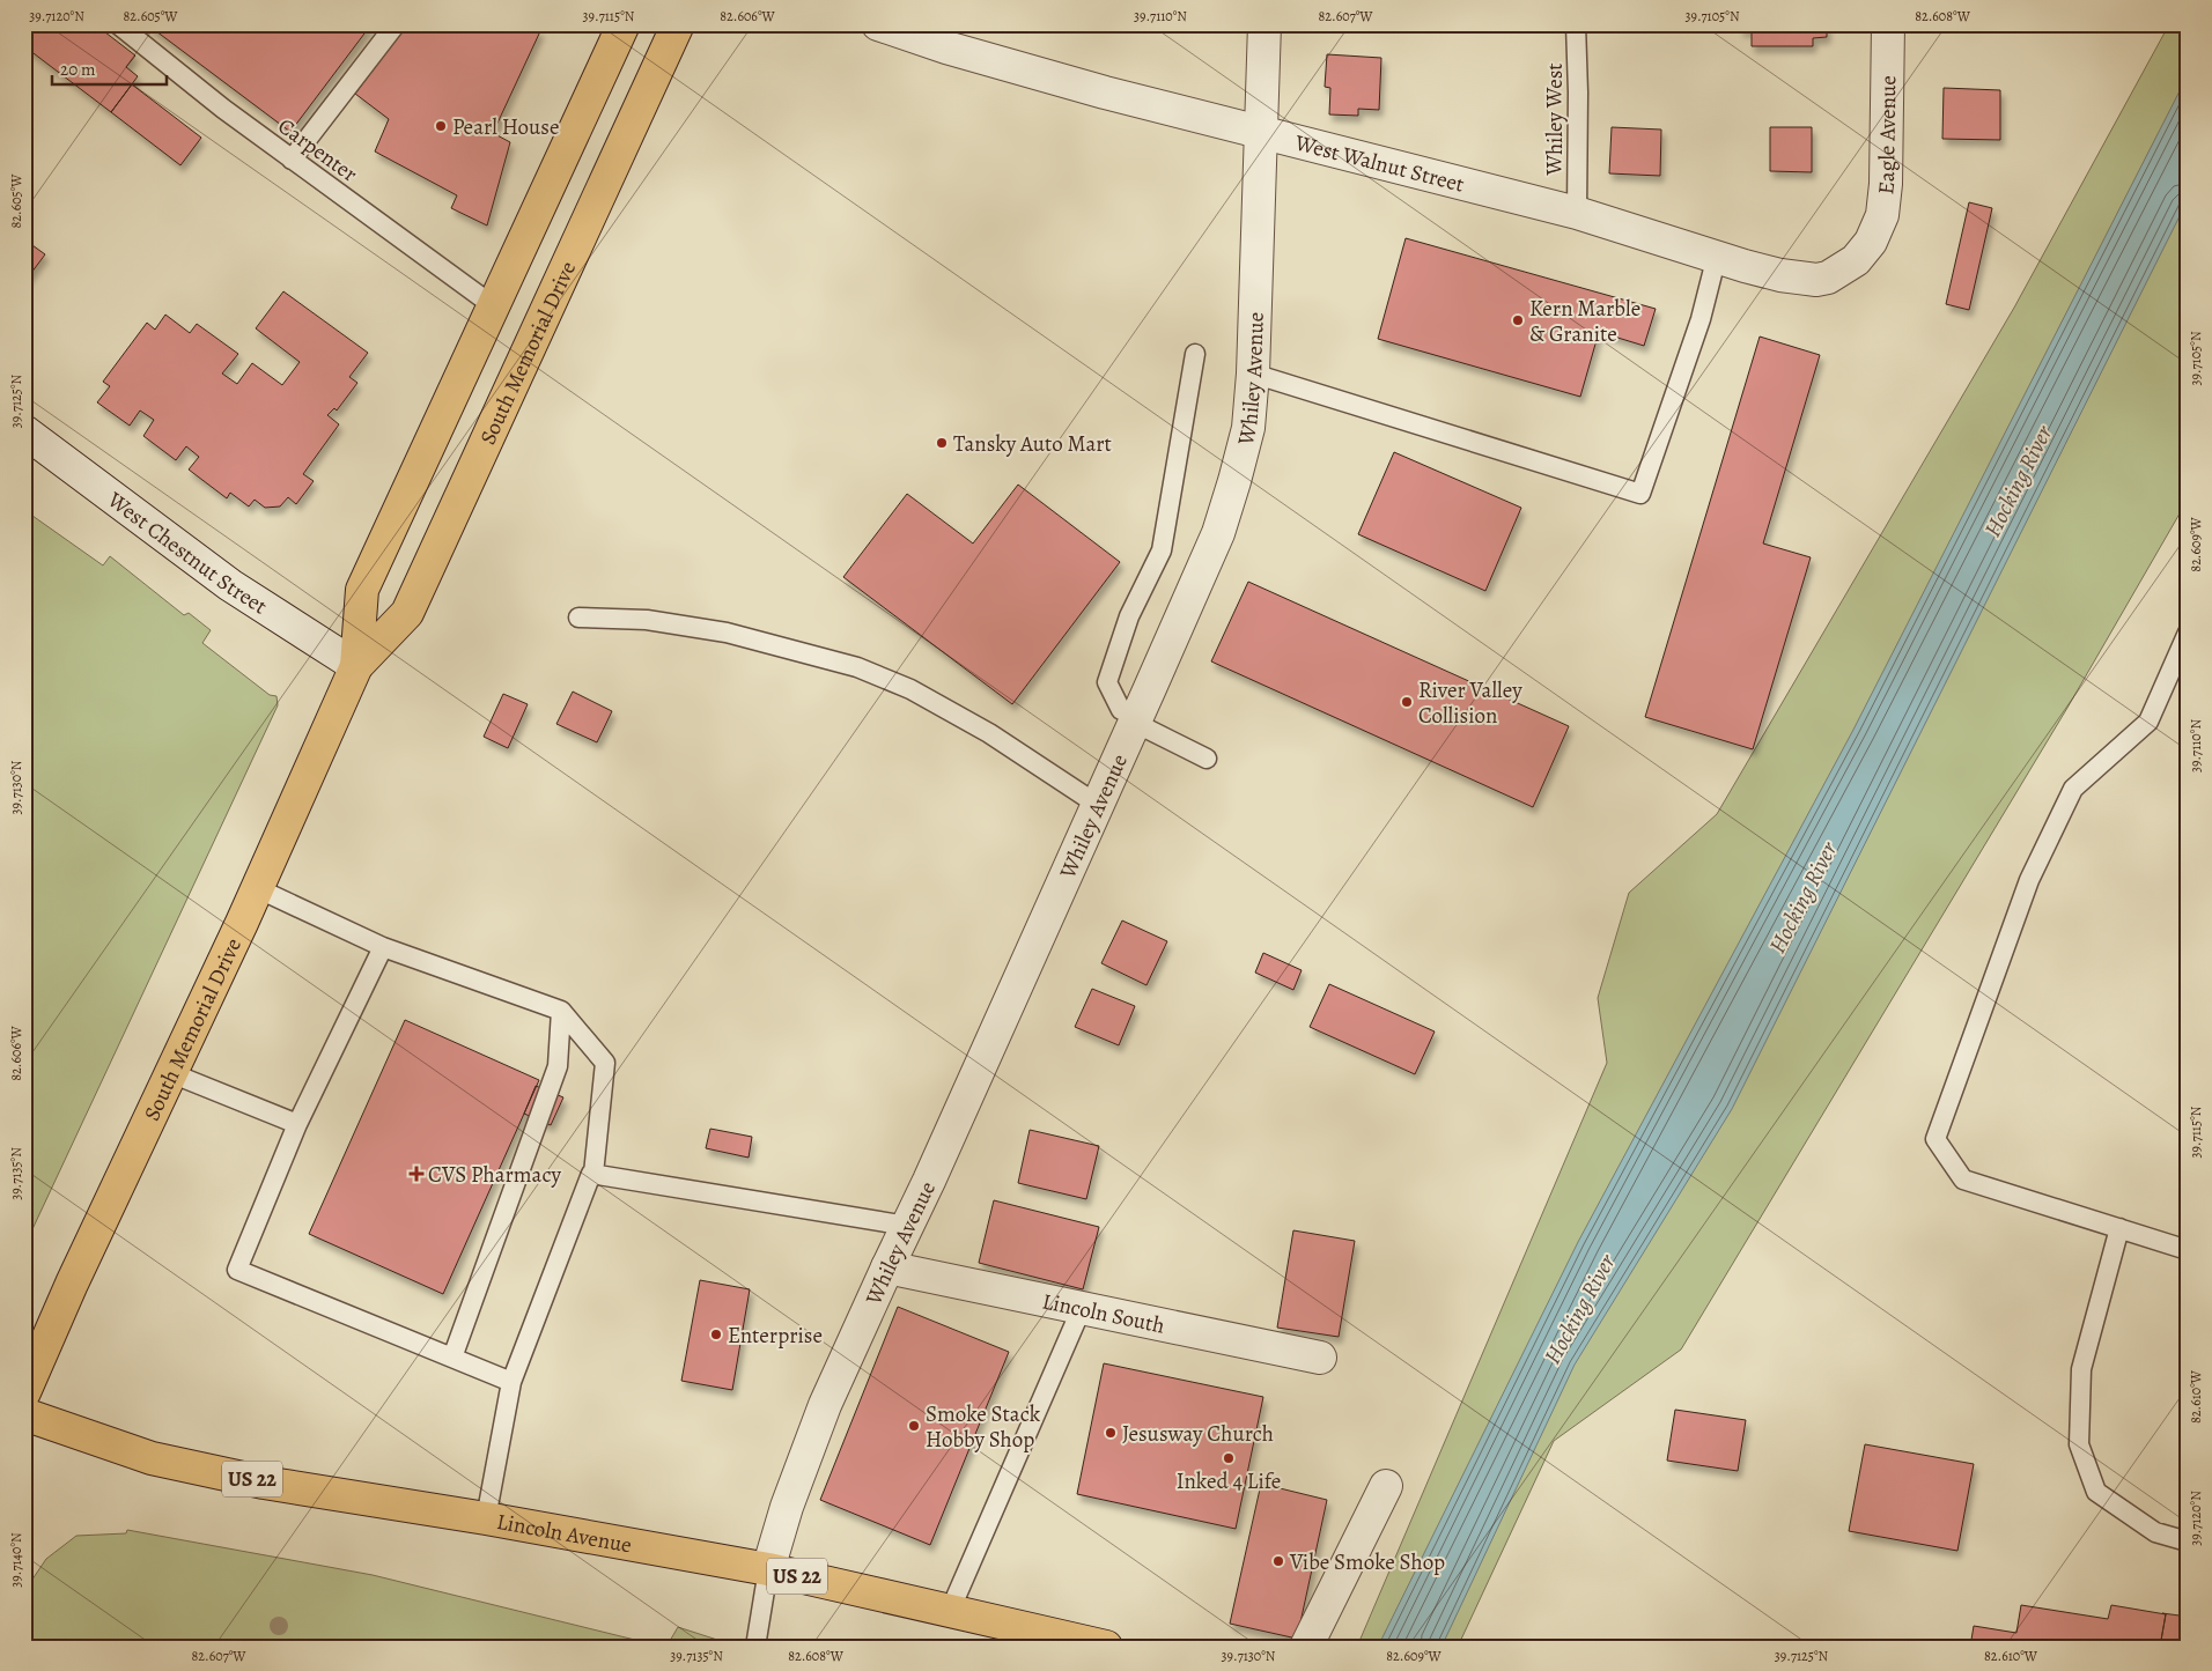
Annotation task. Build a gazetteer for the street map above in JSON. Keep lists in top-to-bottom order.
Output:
{
  "streets": {
    "main road": ["South Memorial Drive", "US 22", "Lincoln Avenue"],
    "street": [
      "Eagle Avenue",
      "West Walnut Street",
      "Whiley Avenue",
      "West Chestnut Street",
      "Lincoln South"
    ],
    "lane": ["Whiley West", "Carpenter"]
  },
  "crossings": [
    ["Whiley West", "West Walnut Street"],
    ["Eagle Avenue", "West Walnut Street"],
    ["Carpenter", "South Memorial Drive"],
    ["West Walnut Street", "Whiley Avenue"],
    ["South Memorial Drive", "West Chestnut Street"],
    ["Whiley Avenue", "Lincoln South"],
    ["Whiley Avenue", "Lincoln Avenue"]
  ],
  "water": ["Hocking River"],
  "places": {
    "other": [
      "Pearl House",
      "Kern Marble & Granite",
      "Tansky Auto Mart",
      "River Valley Collision",
      "Enterprise",
      "Smoke Stack Hobby Shop",
      "Jesusway Church",
      "Inked 4 Life",
      "Vibe Smoke Shop"
    ],
    "health": ["CVS Pharmacy"]
  },
  "scale_bar": "20 m",
  "coordinates": [
    "39.7120°N",
    "82.605°W",
    "39.7115°N",
    "82.606°W",
    "39.7110°N",
    "82.607°W",
    "39.7105°N",
    "82.608°W",
    "39.7125°N",
    "82.609°W",
    "39.7130°N",
    "39.7135°N",
    "82.610°W",
    "39.7140°N"
  ]
}
